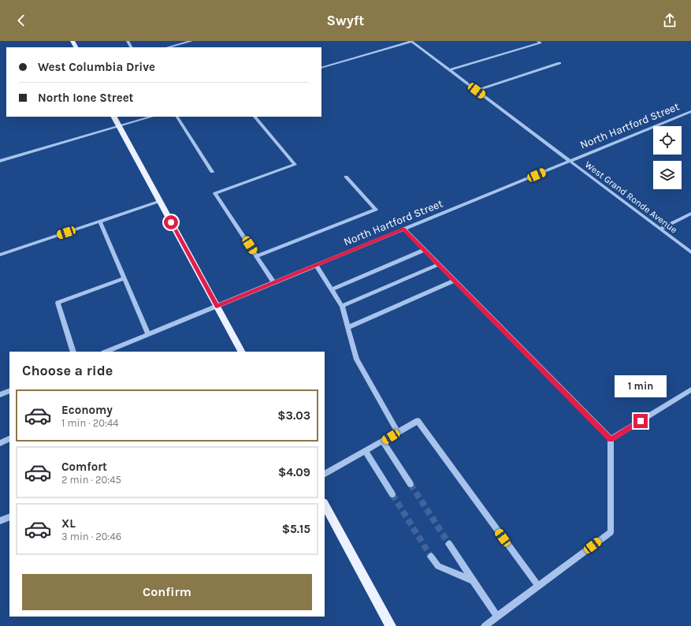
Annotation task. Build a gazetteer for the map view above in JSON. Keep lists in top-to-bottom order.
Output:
{
  "streets": {
    "street": ["North Hartford Street", "West Grand Ronde Avenue"]
  },
  "crossings": [
    ["North Hartford Street", "West Grand Ronde Avenue"]
  ],
  "page": {
    "header": "Swyft",
    "banner": ["West Columbia Drive", "North Ione Street"],
    "heading": "Choose a ride",
    "bubble": "1 min",
    "list": [
      {
        "name": "Economy",
        "note": "1 min · 20:44",
        "value": "$3.03"
      },
      {
        "name": "Comfort",
        "note": "2 min · 20:45",
        "value": "$4.09"
      },
      {
        "name": "XL",
        "note": "3 min · 20:46",
        "value": "$5.15"
      }
    ],
    "buttons": "Confirm"
  }
}
